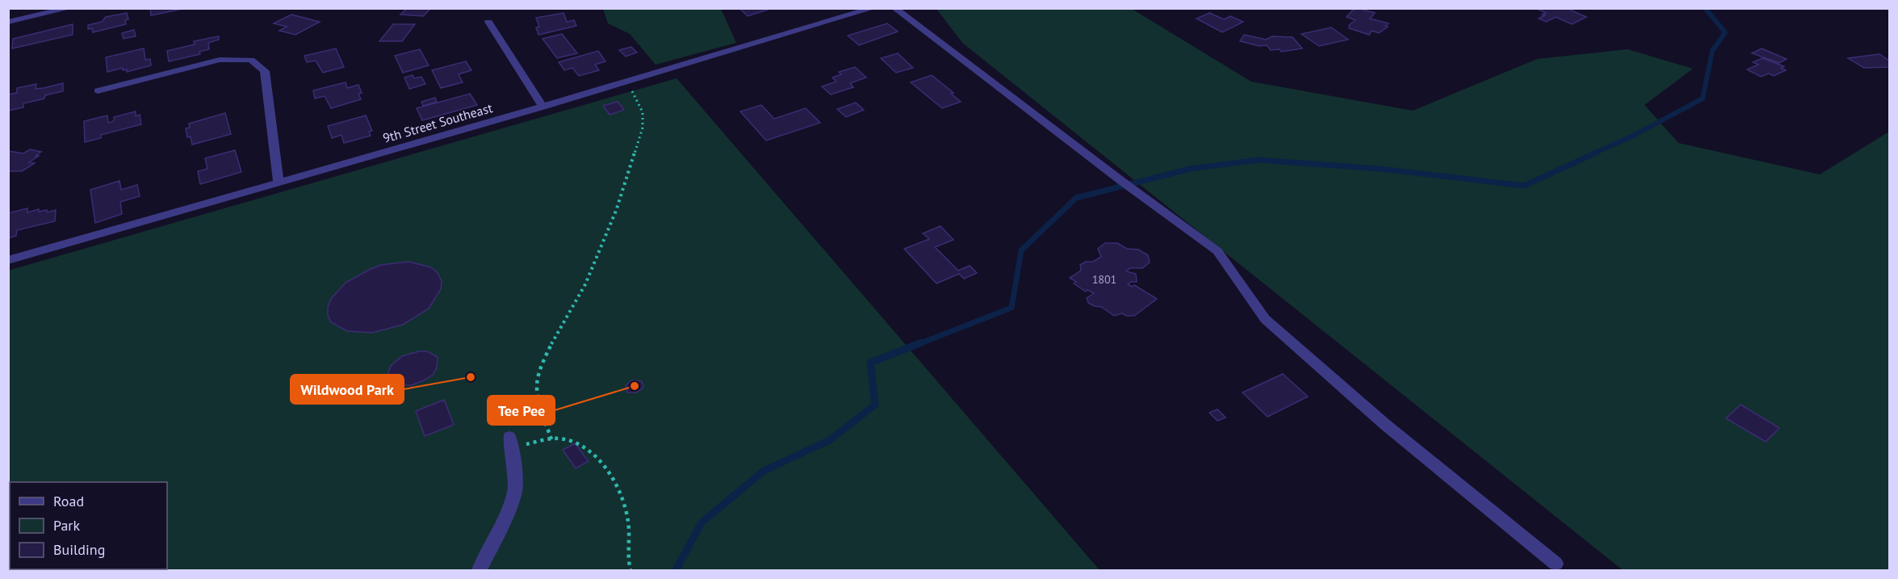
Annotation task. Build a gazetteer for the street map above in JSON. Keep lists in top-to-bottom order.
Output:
{
  "streets": {
    "street": ["9th Street Southeast"]
  },
  "places": ["Wildwood Park", "Tee Pee"],
  "house_numbers": ["1801"],
  "legend": ["Road", "Park", "Building"]
}
